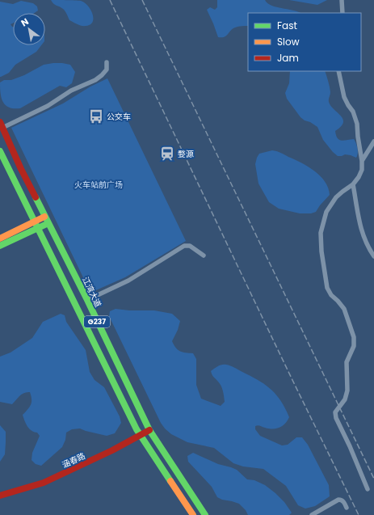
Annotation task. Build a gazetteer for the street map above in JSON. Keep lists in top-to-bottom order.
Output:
{
  "streets": {
    "main road": ["江湾大道", "G237", "涵春路"]
  },
  "crossings": [
    ["江湾大道", "涵春路"],
    ["G237", "涵春路"]
  ],
  "parks": ["火车站前广场"],
  "places": {
    "bus stop": ["公交车"],
    "station": ["婺源"]
  },
  "legend": ["Fast", "Slow", "Jam"],
  "north": "top left"
}
